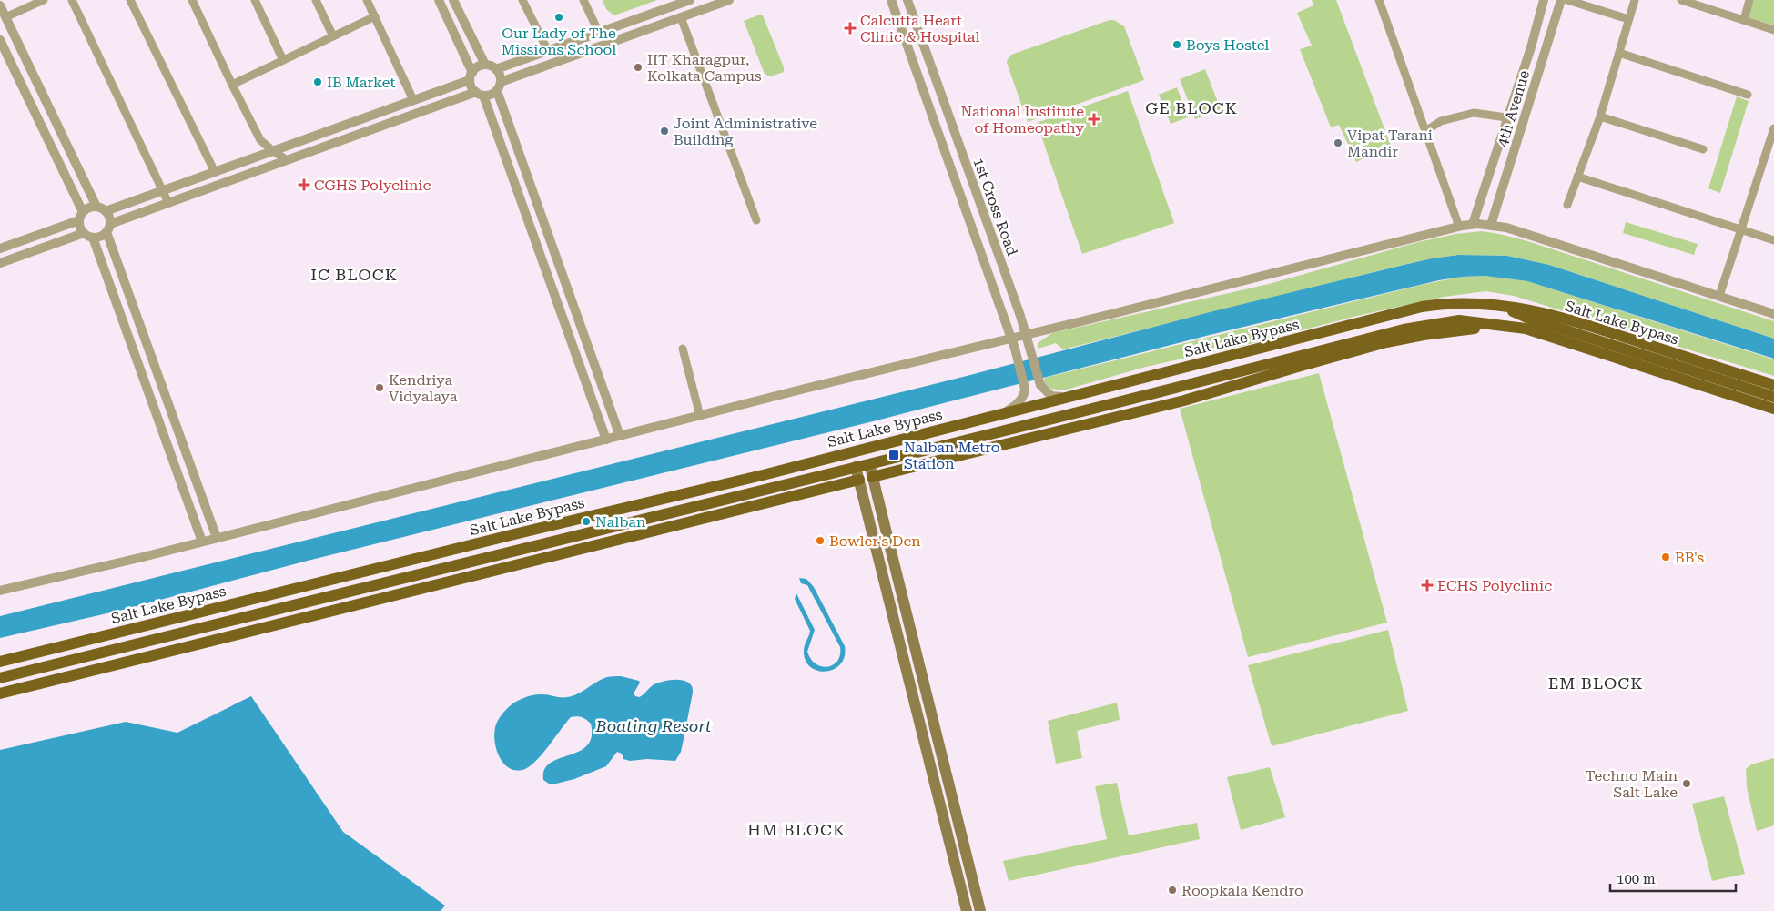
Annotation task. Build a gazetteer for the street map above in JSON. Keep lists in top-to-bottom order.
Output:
{
  "streets": {
    "main road": ["Salt Lake Bypass"],
    "street": ["4th Avenue", "1st Cross Road"]
  },
  "crossings": [
    ["1st Cross Road", "Salt Lake Bypass"]
  ],
  "districts": [
    "GE BLOCK",
    "IC BLOCK",
    "EM BLOCK",
    "HM BLOCK"
  ],
  "water": ["Boating Resort"],
  "places": {
    "other": [
      "Our Lady of The Missions School",
      "Boys Hostel",
      "IIT Kharagpur, Kolkata Campus",
      "IB Market",
      "Joint Administrative Building",
      "Vipat Tarani Mandir",
      "Kendriya Vidyalaya",
      "Nalban",
      "Bowler's Den",
      "BB's",
      "Techno Main Salt Lake",
      "Roopkala Kendro"
    ],
    "health": [
      "Calcutta Heart Clinic & Hospital",
      "National Institute of Homeopathy",
      "CGHS Polyclinic",
      "ECHS Polyclinic"
    ],
    "transit": ["Nalban Metro Station"]
  },
  "scale_bar": "100 m"
}
